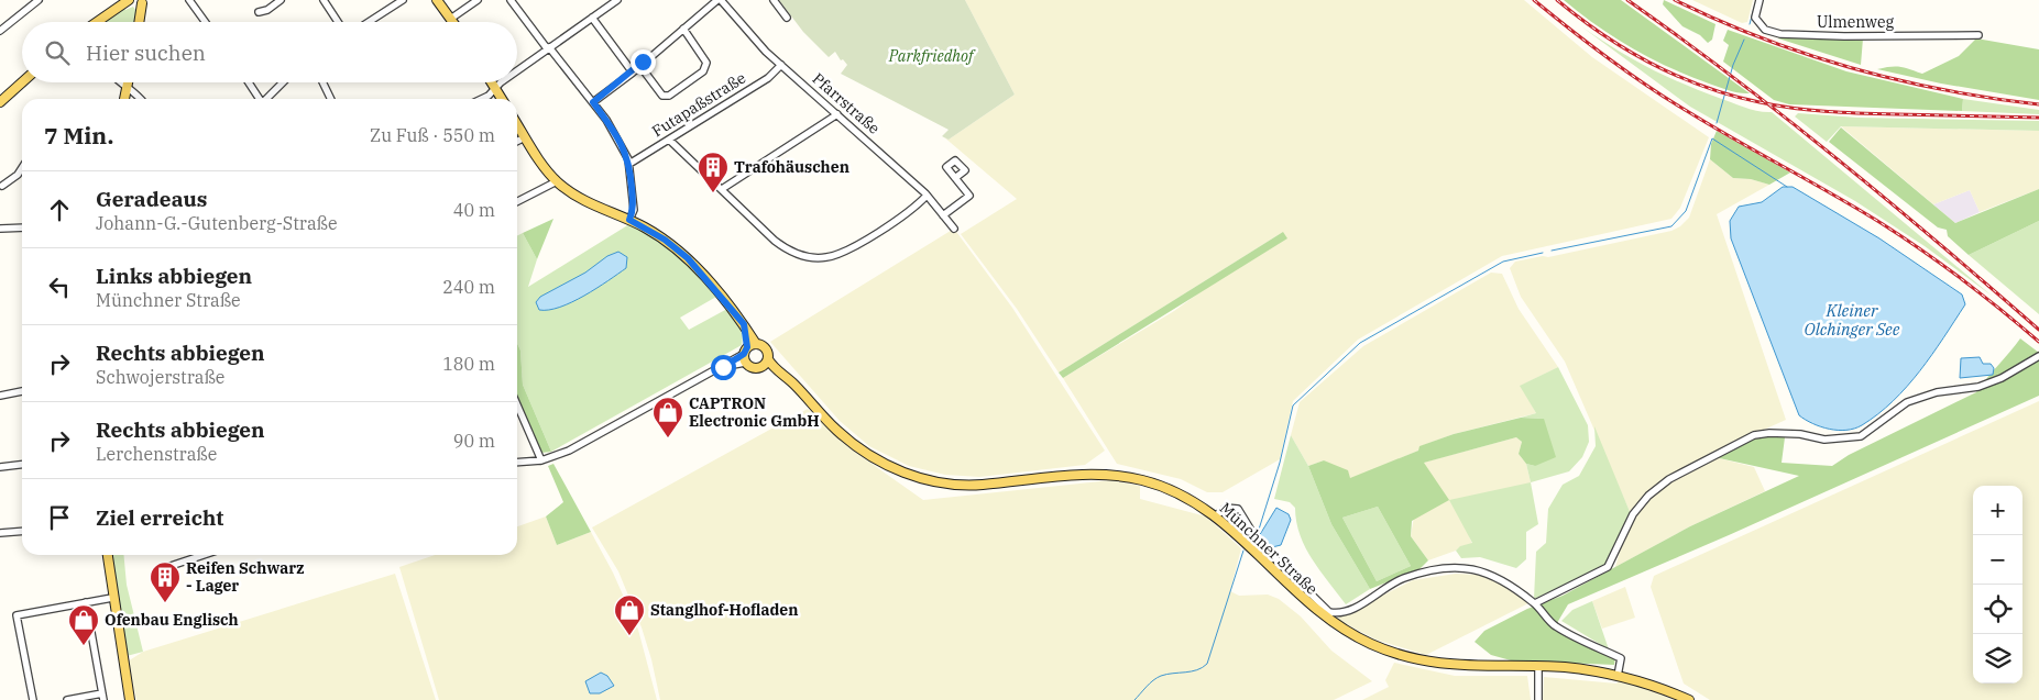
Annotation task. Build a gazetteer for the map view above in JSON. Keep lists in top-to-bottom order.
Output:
{
  "streets": {
    "main road": ["Münchner Straße"],
    "street": ["Ulmenweg", "Pfarrstraße", "Futapaßstraße"]
  },
  "crossings": [
    ["Pfarrstraße", "Futapaßstraße"]
  ],
  "water": ["Kleiner Olchinger See"],
  "parks": ["Parkfriedhof"],
  "places": {
    "building": ["Trafohäuschen", "Reifen Schwarz - Lager"],
    "shop": ["CAPTRON Electronic GmbH", "Stanglhof-Hofladen", "Ofenbau Englisch"]
  },
  "page": {
    "search": "Hier suchen",
    "heading": ["7 Min.", "Zu Fuß · 550 m"],
    "list": [
      ["Geradeaus", "Johann-G.-Gutenberg-Straße", "40 m"],
      ["Links abbiegen", "Münchner Straße", "240 m"],
      ["Rechts abbiegen", "Schwojerstraße", "180 m"],
      ["Rechts abbiegen", "Lerchenstraße", "90 m"],
      "Ziel erreicht"
    ],
    "map_buttons": ["+", "−"]
  }
}
